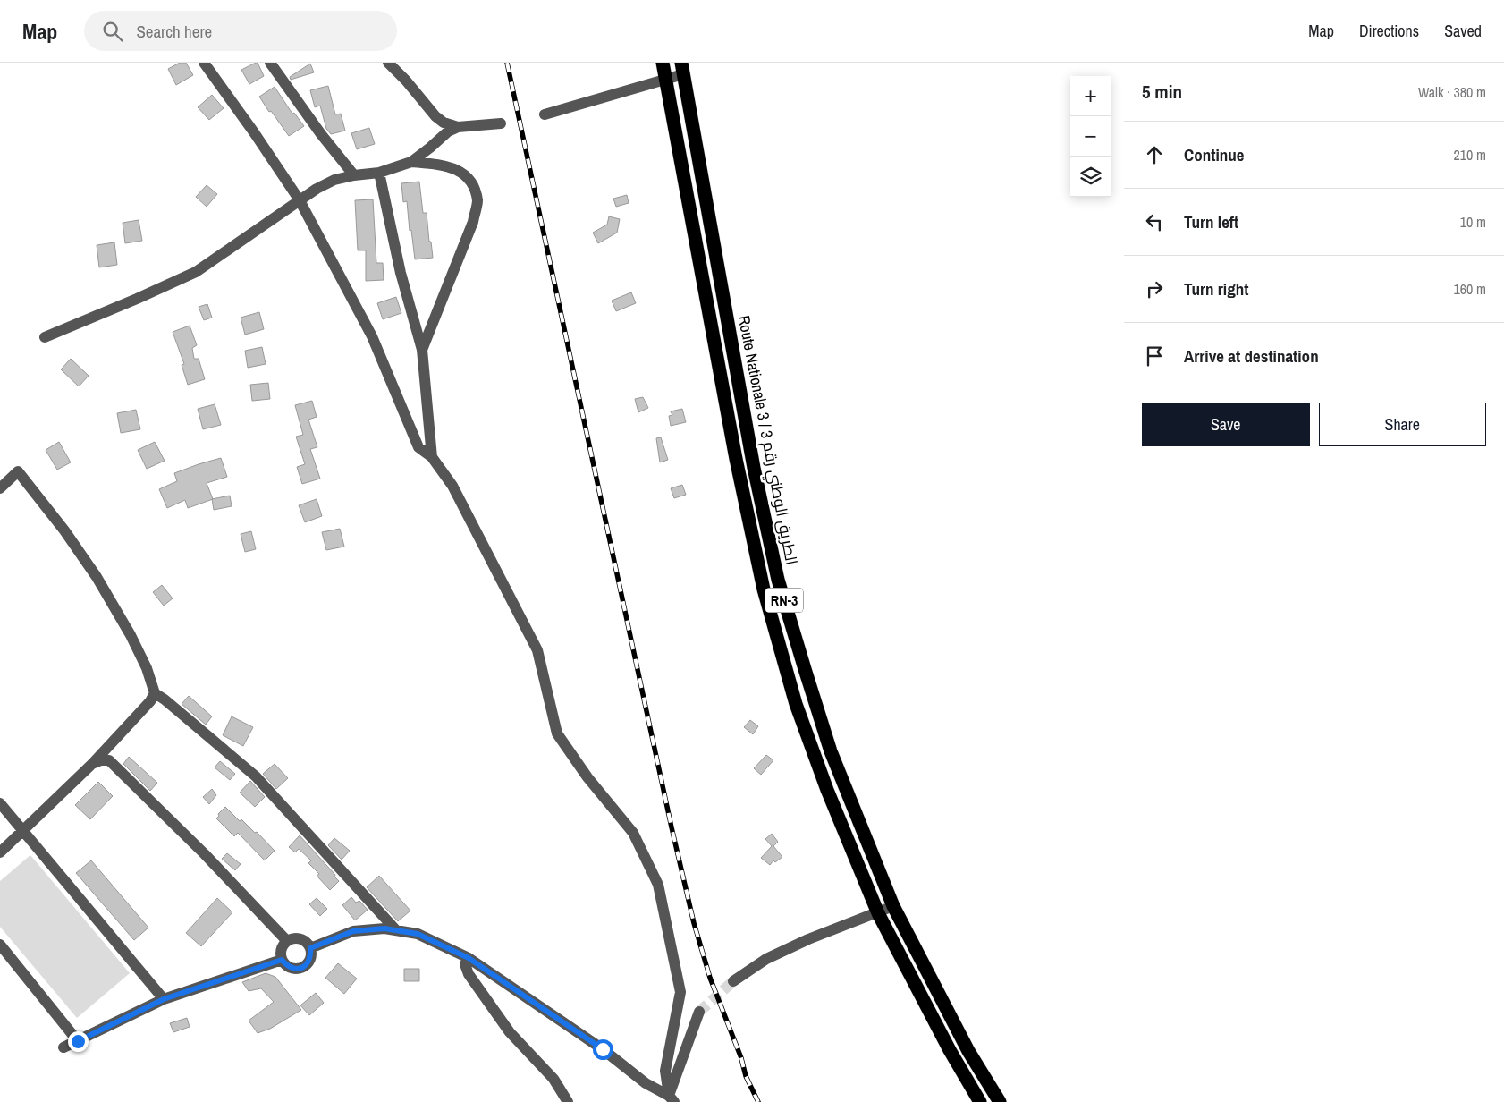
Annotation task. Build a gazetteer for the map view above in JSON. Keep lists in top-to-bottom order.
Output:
{
  "streets": {
    "highway": ["Route Nationale 3 / الطريق الوطني رقم 3", "RN-3"]
  },
  "page": {
    "header": "Map",
    "search": "Search here",
    "nav": ["Map", "Directions", "Saved"],
    "heading": ["5 min", "Walk · 380 m"],
    "map_buttons": ["+", "−"],
    "list": [
      ["Continue", "210 m"],
      ["Turn left", "10 m"],
      ["Turn right", "160 m"],
      "Arrive at destination"
    ],
    "buttons": ["Save", "Share"]
  }
}
